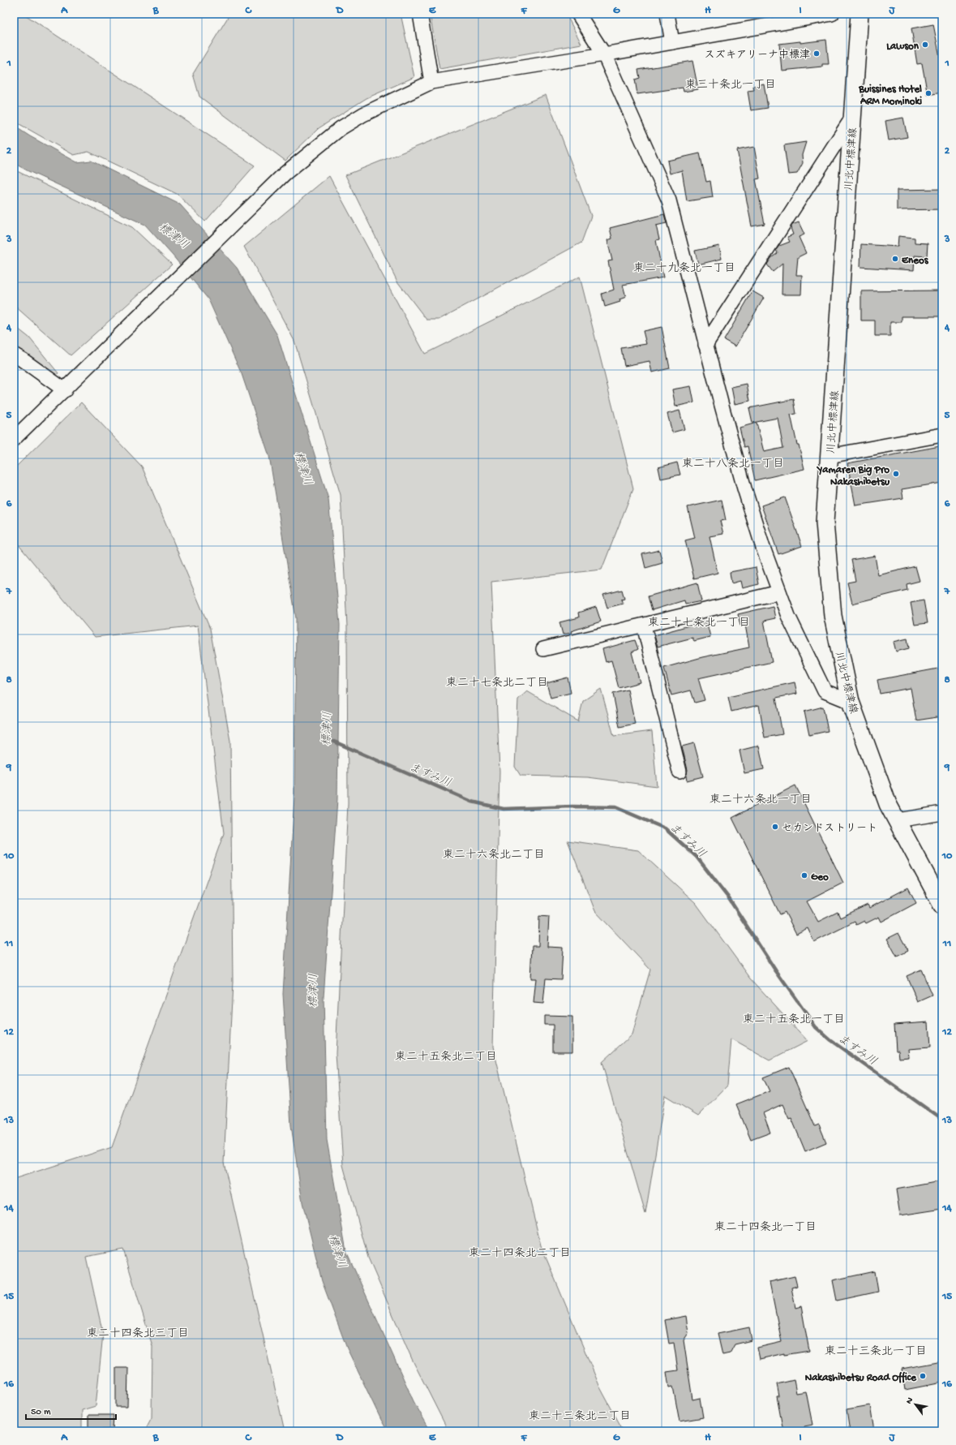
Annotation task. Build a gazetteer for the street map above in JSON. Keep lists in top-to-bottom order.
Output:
{
  "streets": {
    "main road": ["川北中標津線"]
  },
  "districts": [
    "東三十条北一丁目",
    "東二十九条北一丁目",
    "東二十八条北一丁目",
    "東二十七条北一丁目",
    "東二十七条北二丁目",
    "東二十六条北一丁目",
    "東二十六条北二丁目",
    "東二十五条北一丁目",
    "東二十五条北二丁目",
    "東二十四条北一丁目",
    "東二十四条北二丁目",
    "東二十四条北三丁目",
    "東二十三条北一丁目",
    "東二十三条北二丁目"
  ],
  "water": ["標津川", "ますみ川"],
  "places": [
    "Lawson",
    "スズキアリーナ中標津",
    "Buissines Hotel ARM Mominoki",
    "Eneos",
    "Yamaren Big Pro Nakashibetsu",
    "セカンドストリート",
    "Geo",
    "Nakashibetsu Road Office"
  ],
  "scale_bar": "50 m",
  "north": "top left",
  "grid": {
    "columns": [
      "A",
      "B",
      "C",
      "D",
      "E",
      "F",
      "G",
      "H",
      "I",
      "J"
    ],
    "rows": [
      "1",
      "2",
      "3",
      "4",
      "5",
      "6",
      "7",
      "8",
      "9",
      "10",
      "11",
      "12",
      "13",
      "14",
      "15",
      "16"
    ]
  }
}
